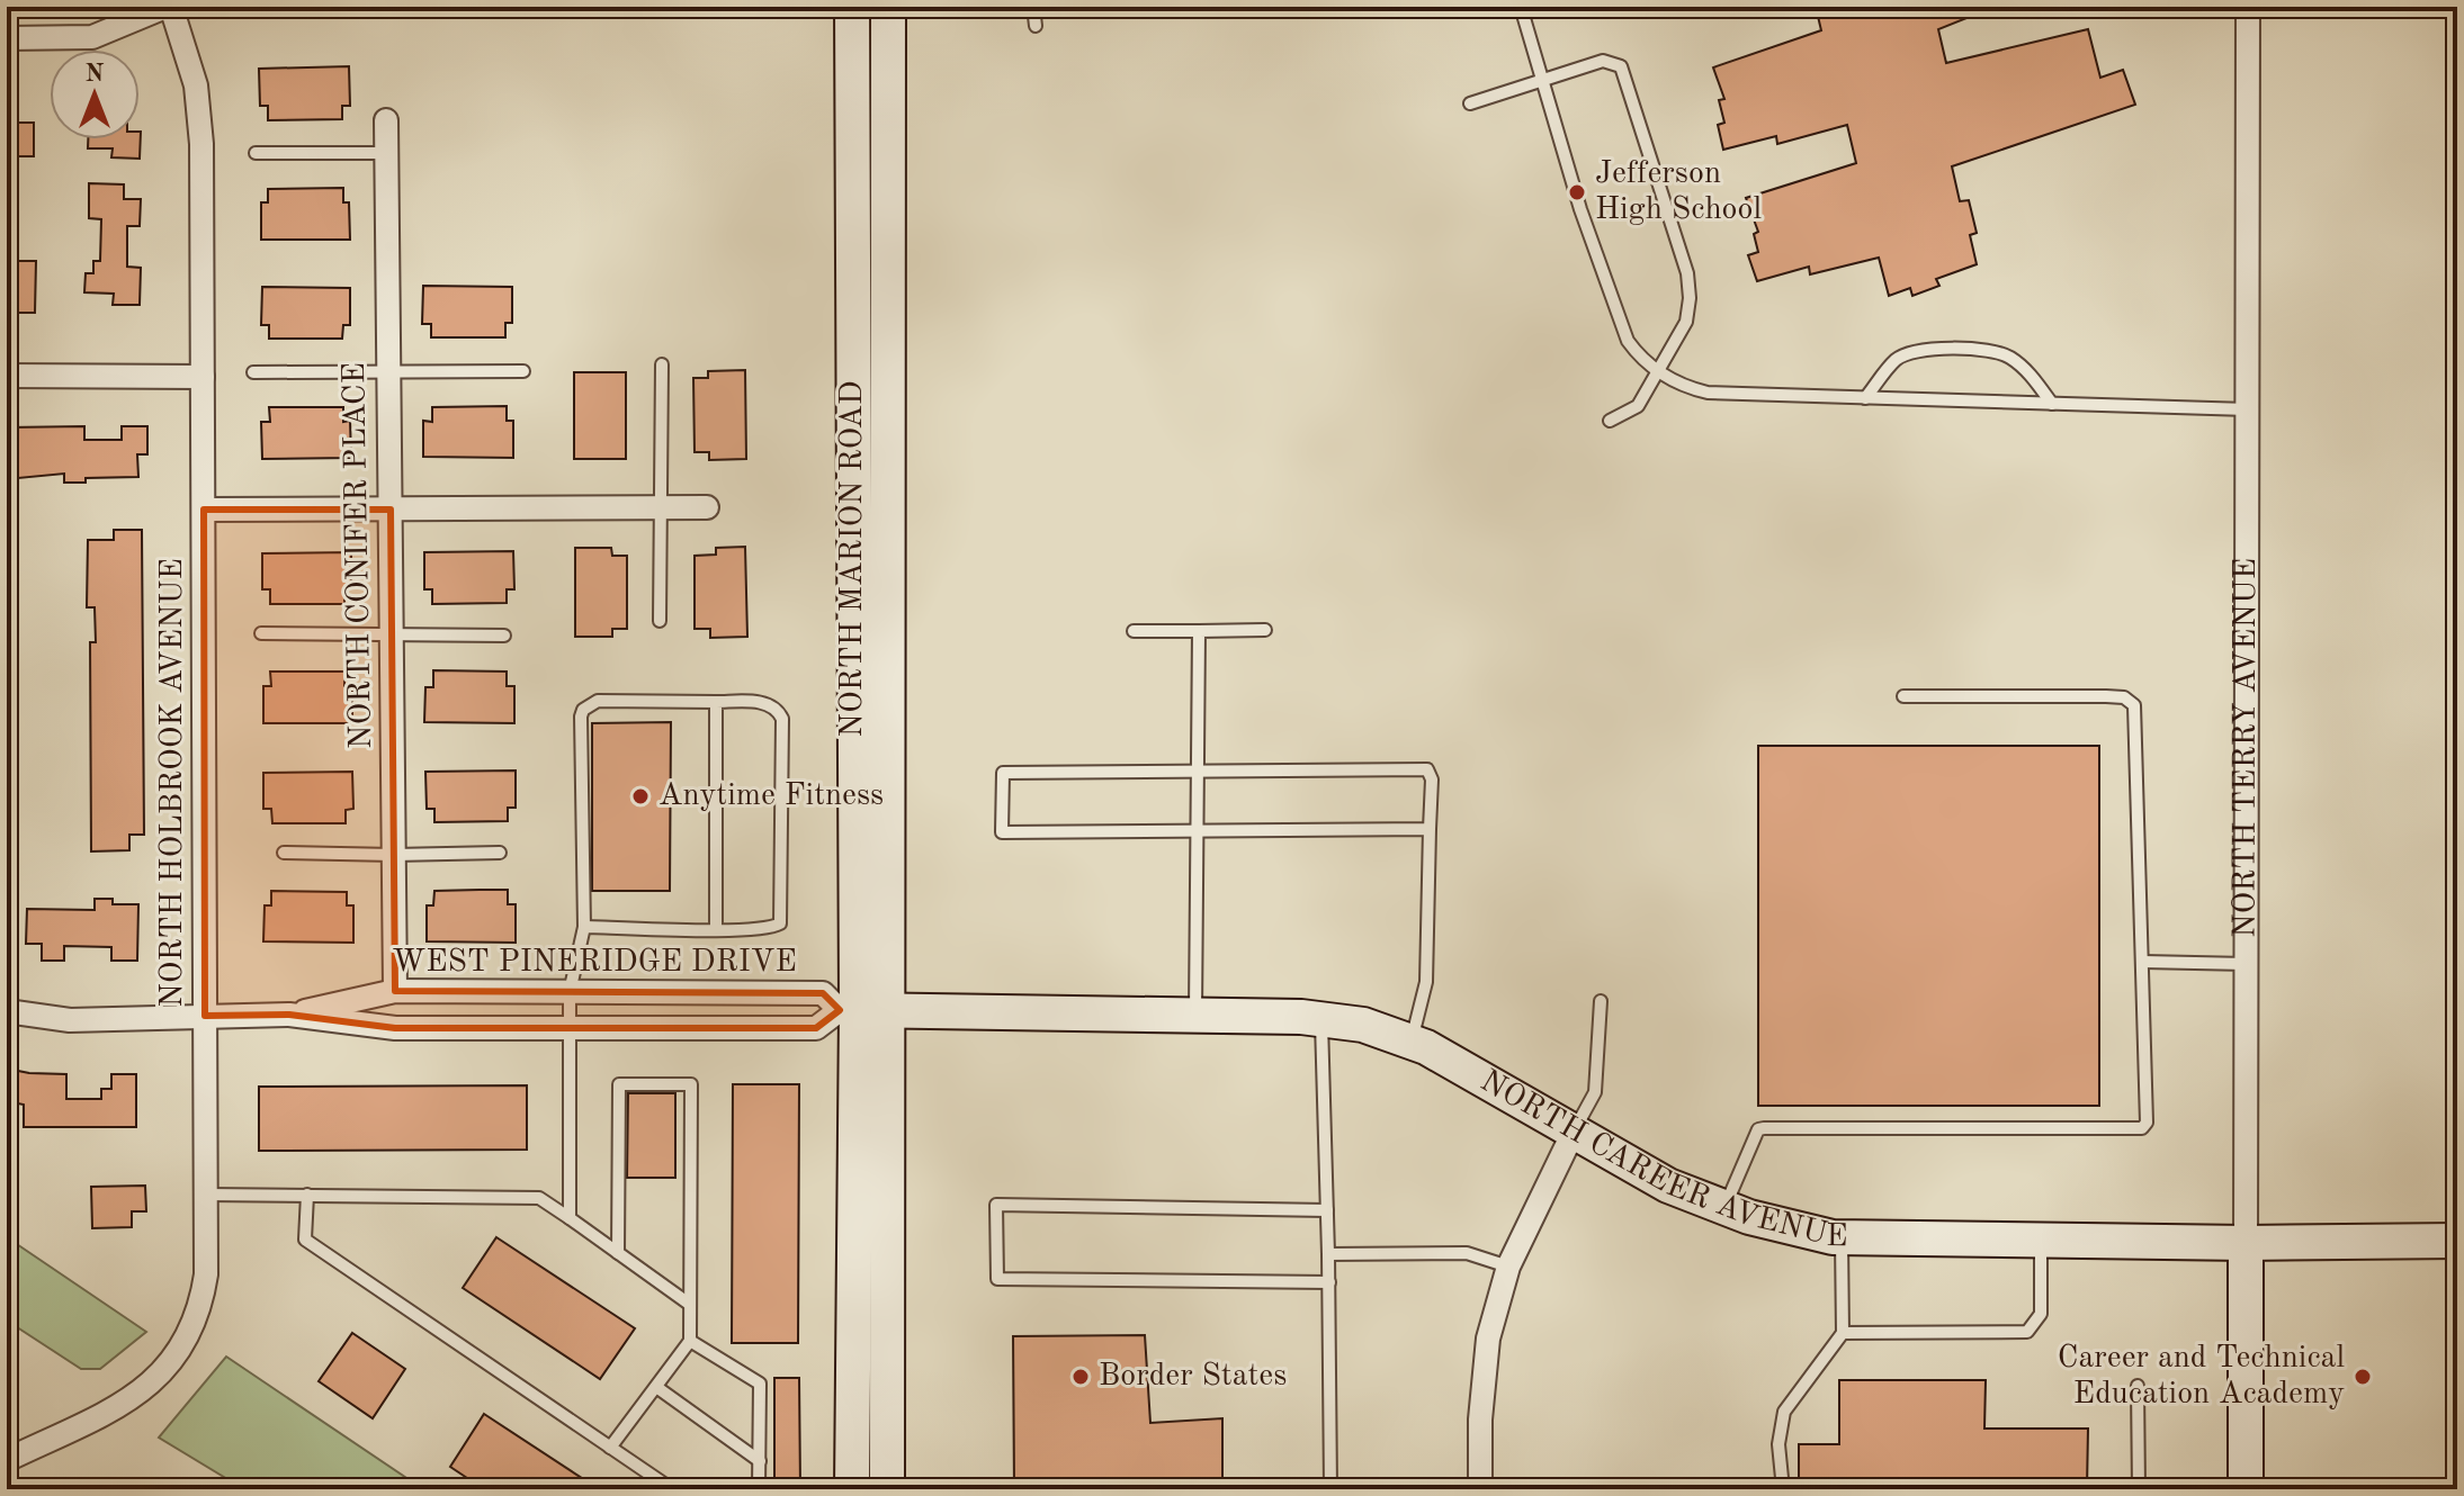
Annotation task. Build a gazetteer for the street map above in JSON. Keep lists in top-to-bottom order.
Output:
{
  "streets": {
    "main road": ["NORTH MARION ROAD", "NORTH TERRY AVENUE", "NORTH CAREER AVENUE"],
    "street": ["NORTH CONIFER PLACE", "NORTH HOLBROOK AVENUE", "WEST PINERIDGE DRIVE"]
  },
  "crossings": [
    ["NORTH CONIFER PLACE", "WEST PINERIDGE DRIVE"],
    ["NORTH MARION ROAD", "WEST PINERIDGE DRIVE"],
    ["NORTH MARION ROAD", "NORTH CAREER AVENUE"],
    ["NORTH TERRY AVENUE", "NORTH CAREER AVENUE"],
    ["NORTH HOLBROOK AVENUE", "WEST PINERIDGE DRIVE"],
    ["WEST PINERIDGE DRIVE", "NORTH CAREER AVENUE"]
  ],
  "places": [
    "Jefferson High School",
    "Anytime Fitness",
    "Border States",
    "Career and Technical Education Academy"
  ],
  "north": "top"
}
